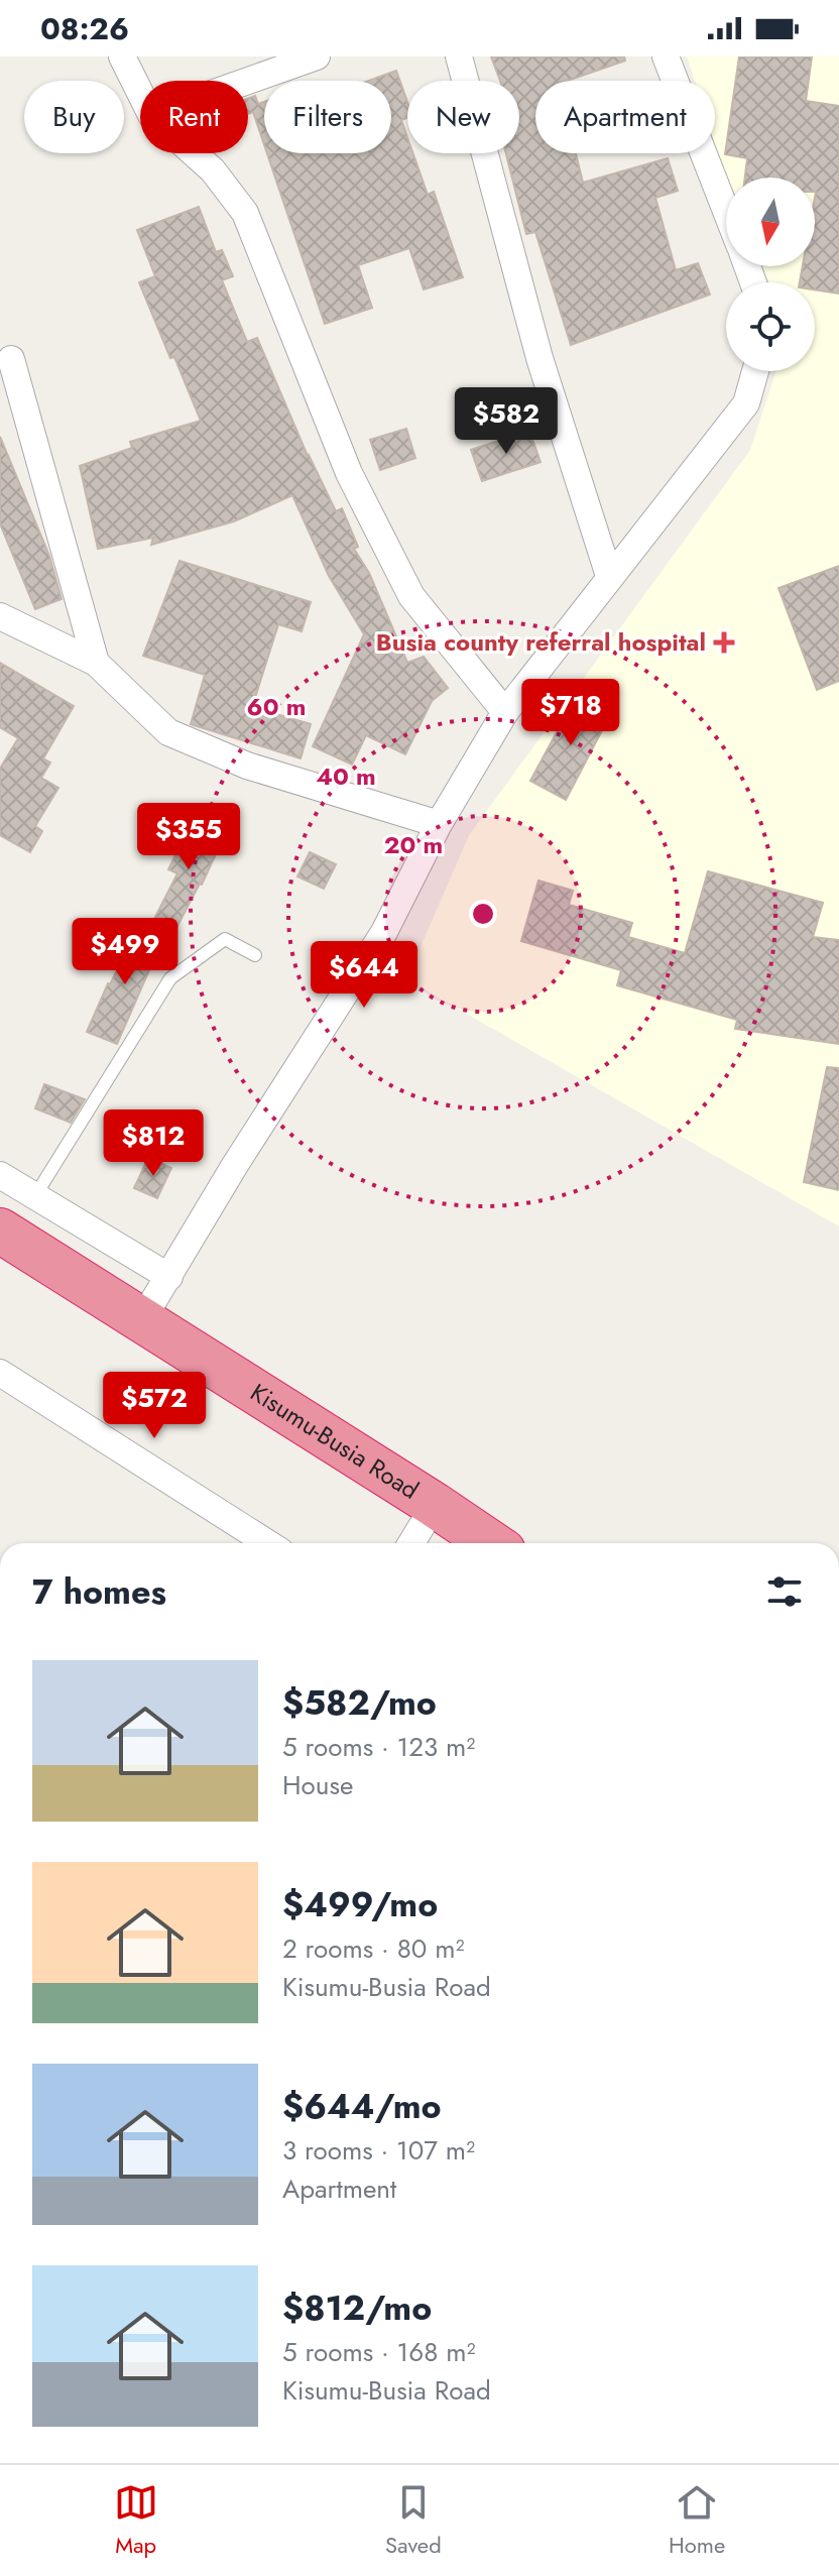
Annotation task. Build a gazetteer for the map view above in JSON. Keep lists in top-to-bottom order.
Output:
{
  "streets": {
    "highway": ["Kisumu-Busia Road"]
  },
  "places": {
    "health": ["Busia county referral hospital"]
  },
  "north": "bottom",
  "page": {
    "status": "08:26",
    "chip": [
      "Buy",
      "Rent",
      "Filters",
      "New",
      "Apartment"
    ],
    "price": [
      "$582",
      "$718",
      "$355",
      "$499",
      "$644",
      "$812",
      "$572"
    ],
    "heading": "7 homes",
    "list": [
      {
        "name": "$582/mo",
        "note": "5 rooms · 123 m² · House"
      },
      {
        "name": "$499/mo",
        "note": "2 rooms · 80 m² · Kisumu-Busia Road"
      },
      {
        "name": "$644/mo",
        "note": "3 rooms · 107 m² · Apartment"
      },
      {
        "name": "$812/mo",
        "note": "5 rooms · 168 m² · Kisumu-Busia Road"
      }
    ],
    "tabs": ["Map", "Saved", "Home"]
  },
  "rings": ["60 m", "40 m", "20 m"]
}
